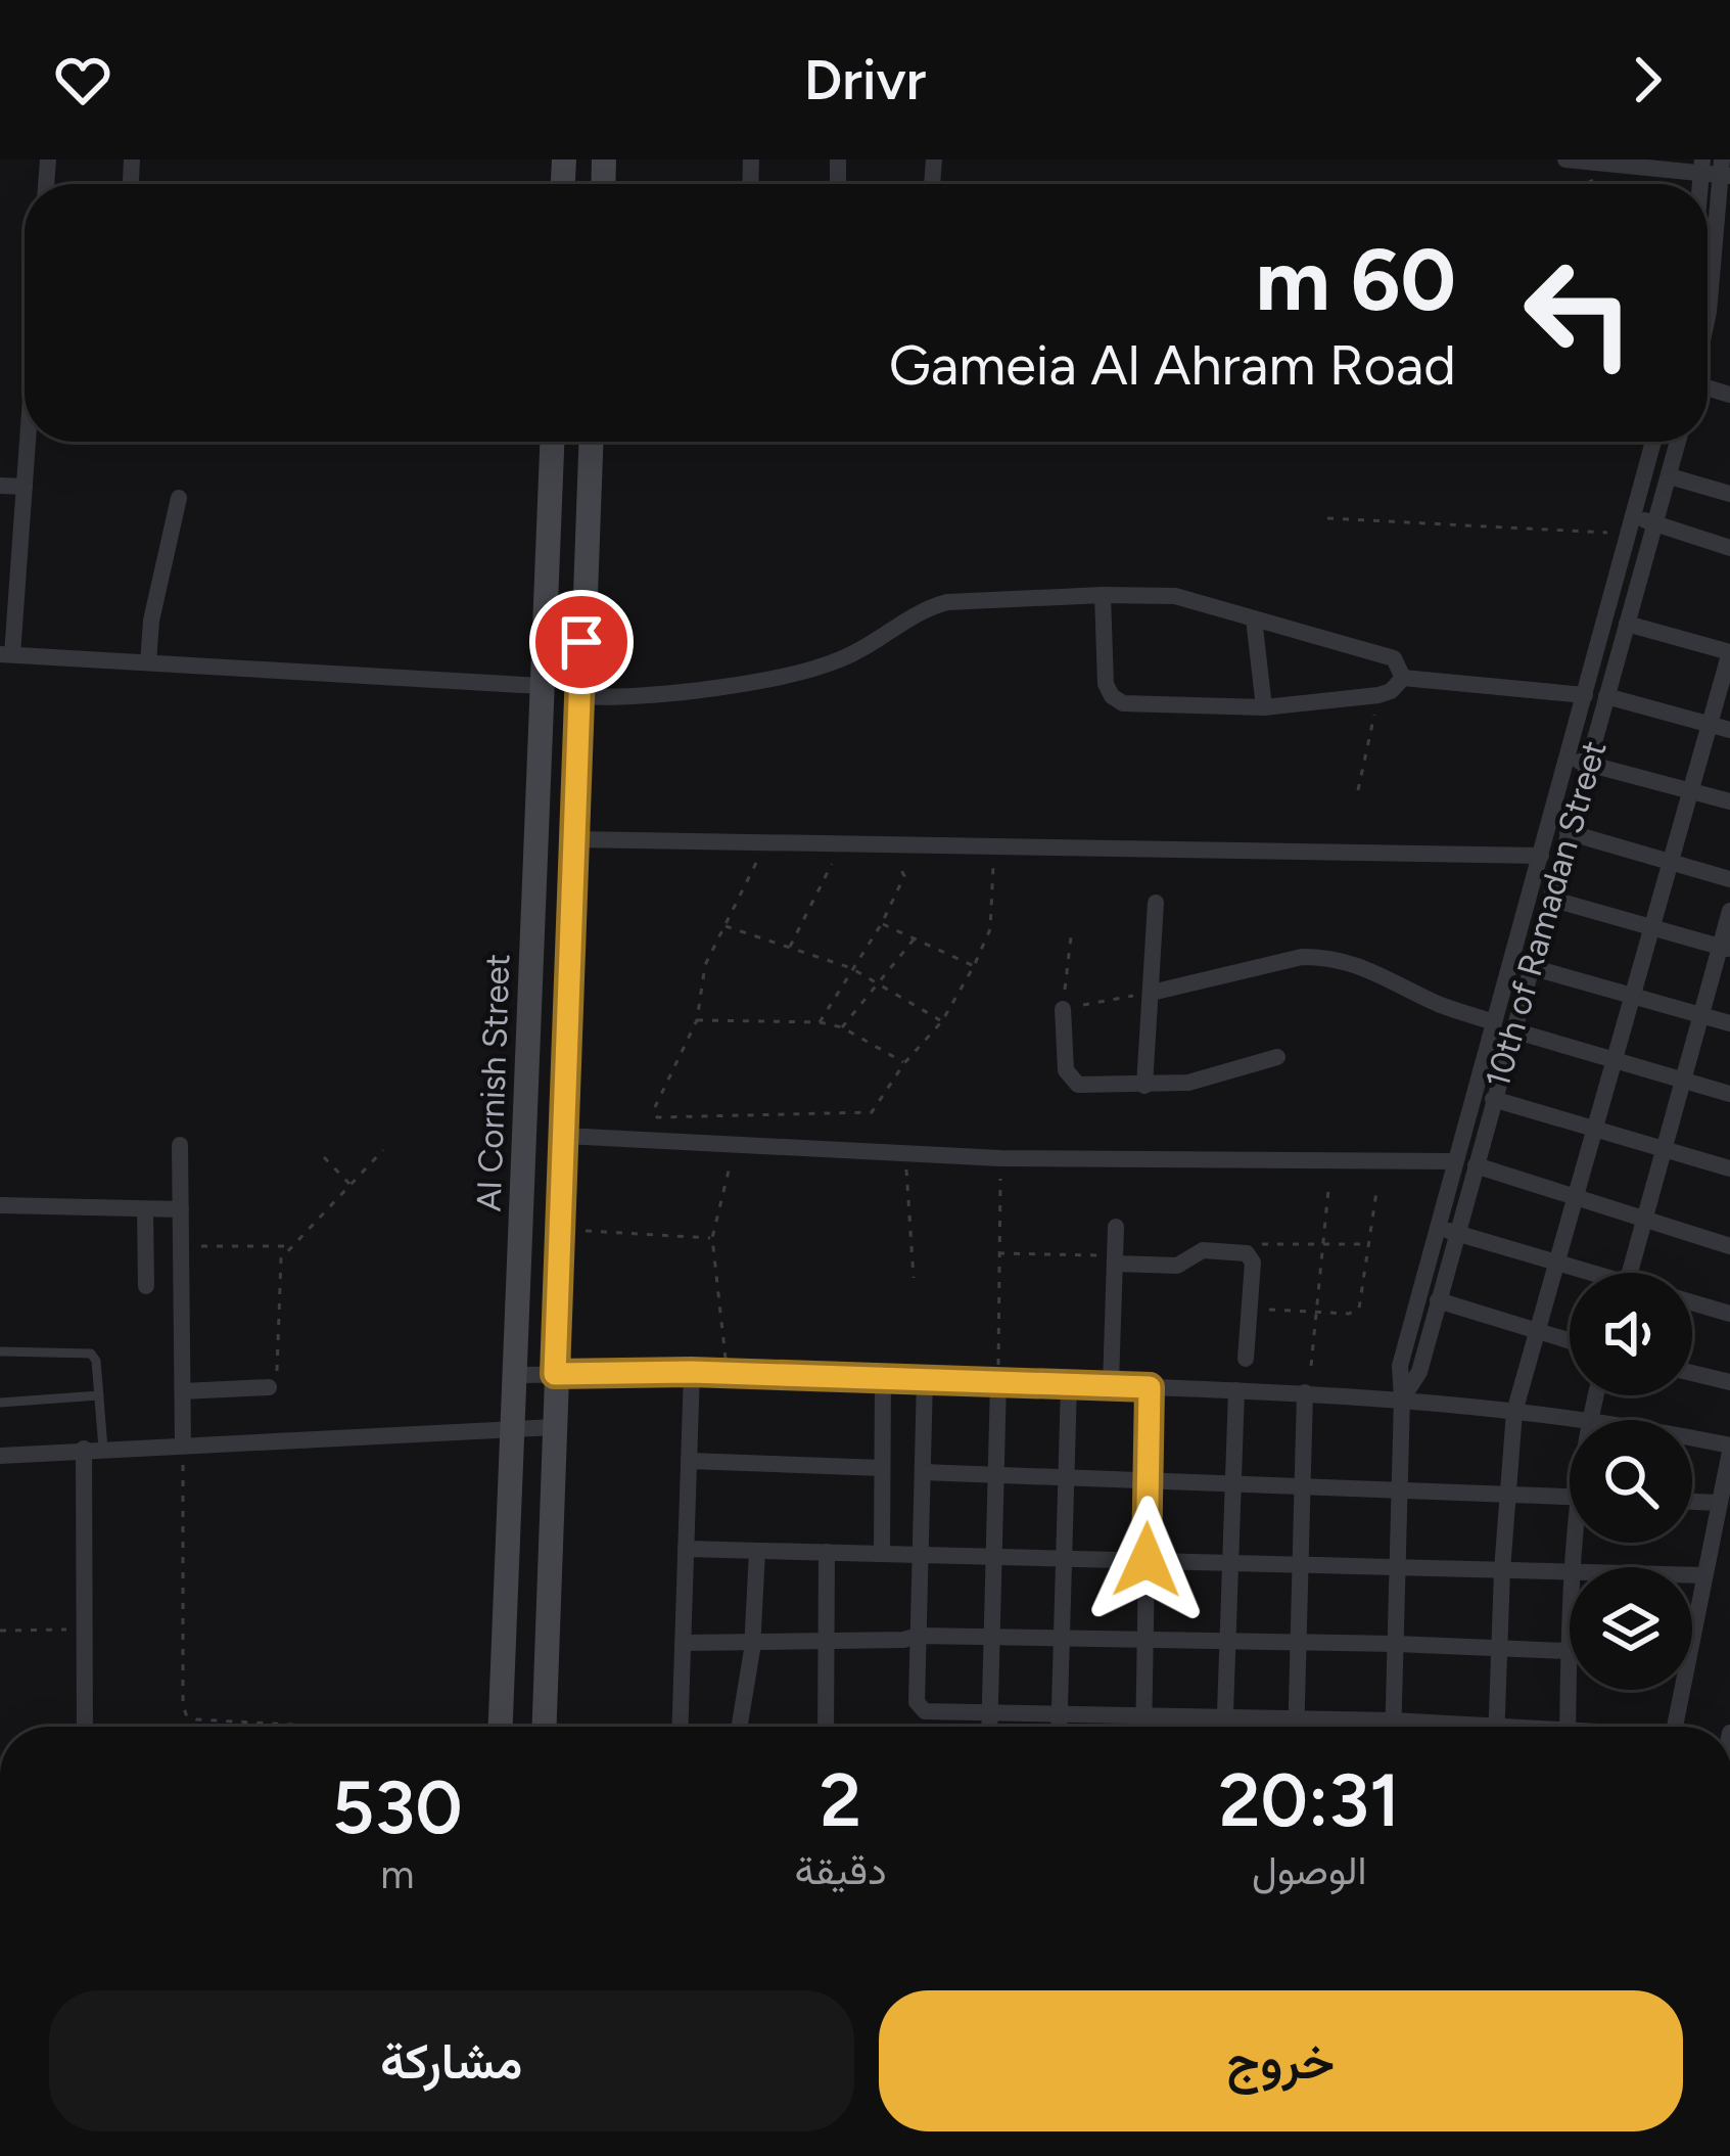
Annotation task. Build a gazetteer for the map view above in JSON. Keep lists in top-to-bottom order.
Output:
{
  "streets": {
    "main road": ["Al Cornish Street"],
    "street": ["10th of Ramadan Street"]
  },
  "page": {
    "header": "Drivr",
    "turn": ["60 m", "Gameia Al Ahram Road"],
    "eta": [
      "20:31",
      "الوصول",
      "2",
      "دقيقة",
      "530",
      "m"
    ],
    "buttons": ["خروج", "مشاركة"]
  }
}
